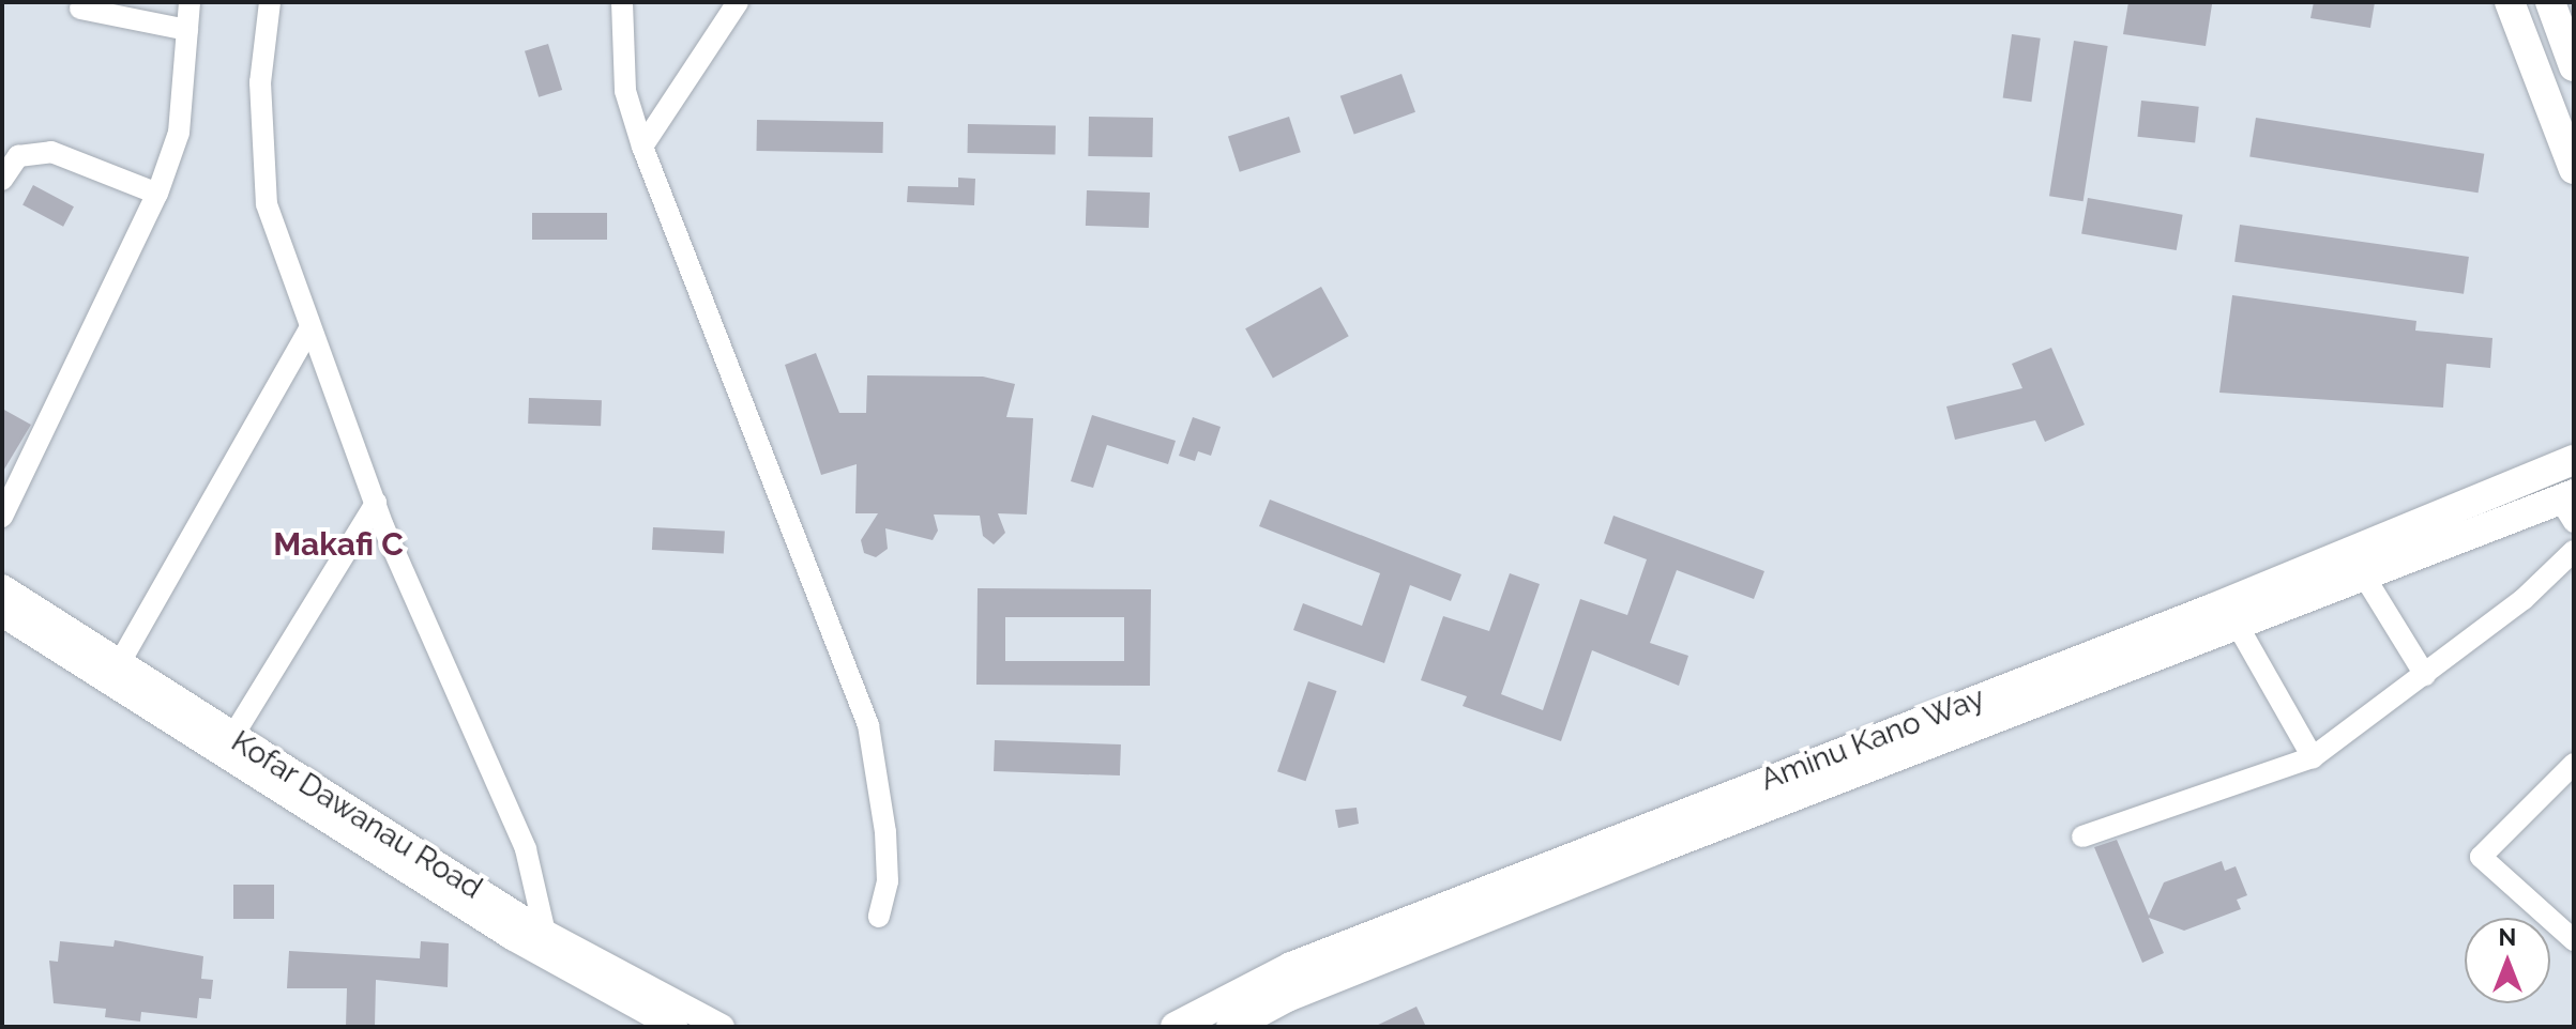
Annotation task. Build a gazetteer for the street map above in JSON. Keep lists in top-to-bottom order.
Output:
{
  "streets": {
    "main road": ["Aminu Kano Way"],
    "street": ["Kofar Dawanau Road"]
  },
  "districts": ["Makafi C"],
  "north": "top"
}
